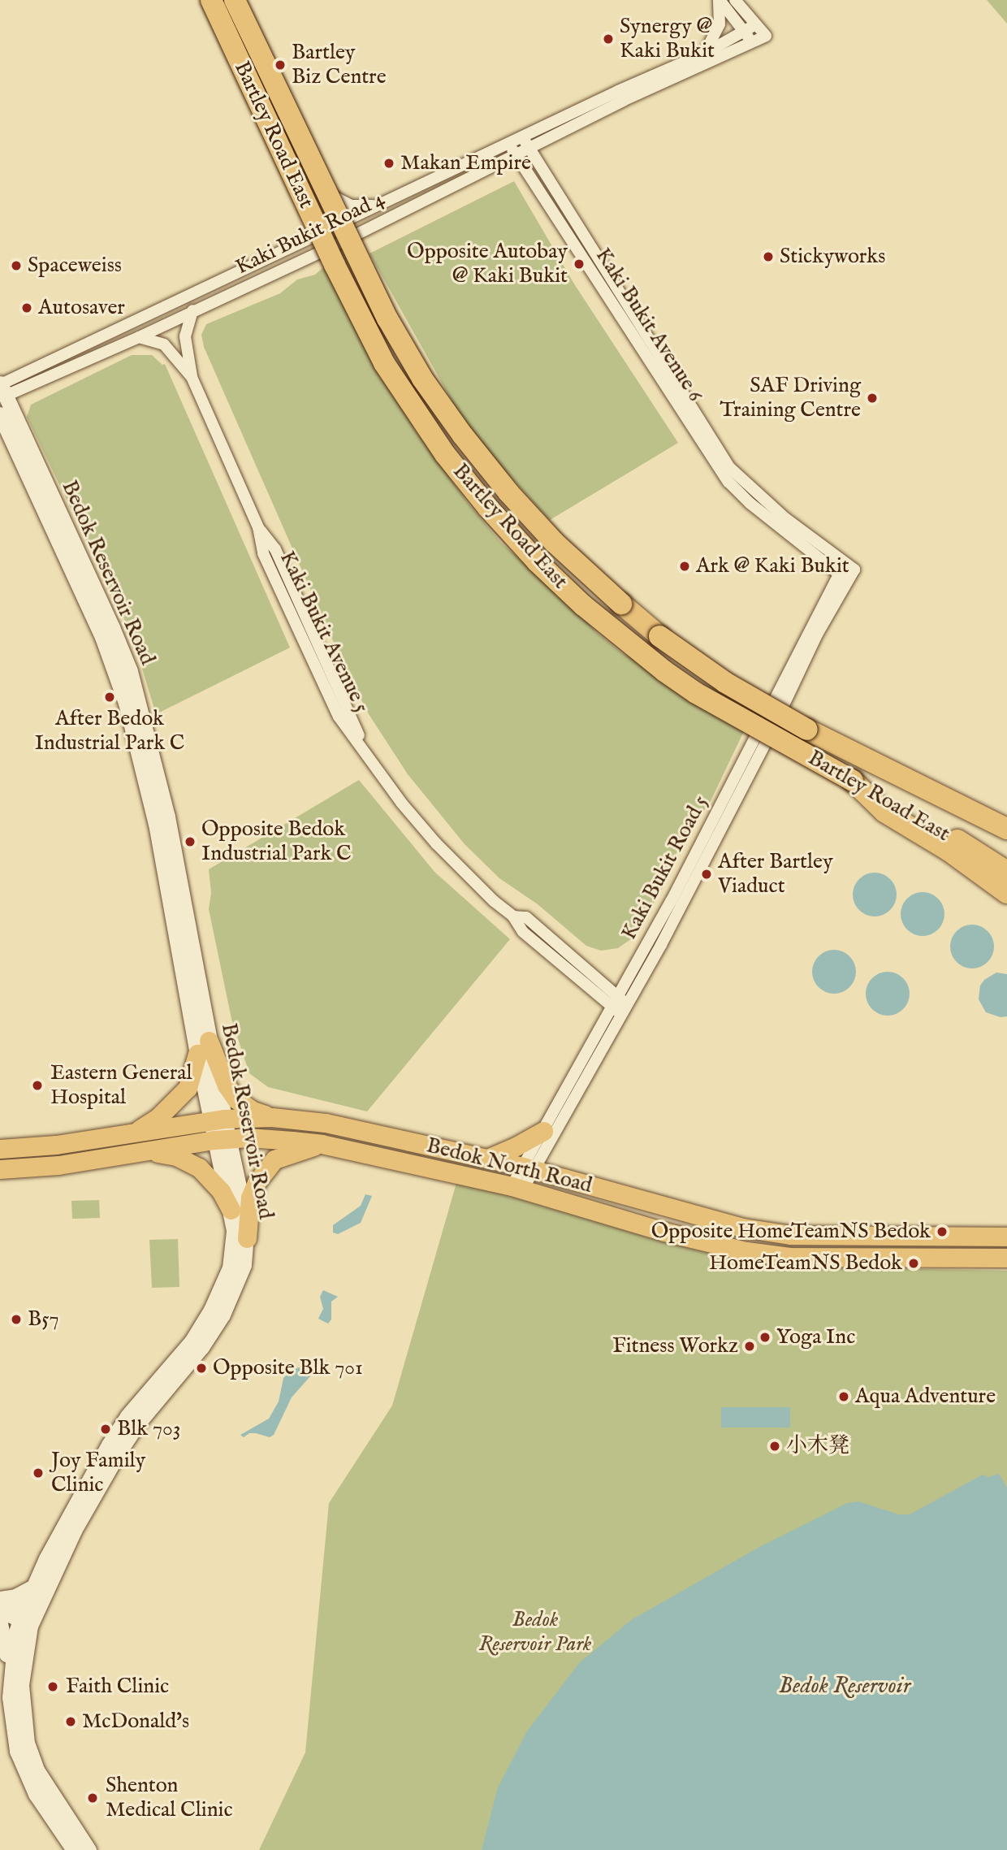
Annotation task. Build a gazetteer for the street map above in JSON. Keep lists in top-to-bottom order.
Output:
{
  "streets": {
    "highway": ["Bartley Road East"],
    "main road": ["Bedok Reservoir Road", "Bedok North Road"],
    "street": [
      "Kaki Bukit Road 4",
      "Kaki Bukit Avenue 6",
      "Kaki Bukit Avenue 5",
      "Kaki Bukit Road 5"
    ]
  },
  "crossings": [
    ["Kaki Bukit Road 4", "Kaki Bukit Avenue 6"],
    ["Kaki Bukit Road 4", "Bedok Reservoir Road"],
    ["Kaki Bukit Avenue 6", "Kaki Bukit Road 5"],
    ["Bedok Reservoir Road", "Bedok North Road"],
    ["Kaki Bukit Avenue 5", "Kaki Bukit Road 5"],
    ["Kaki Bukit Road 5", "Bedok North Road"]
  ],
  "water": ["Bedok Reservoir"],
  "parks": ["Bedok Reservoir Park"],
  "places": [
    "Synergy @ Kaki Bukit",
    "Bartley Biz Centre",
    "Makan Empire",
    "Stickyworks",
    "Opposite Autobay @ Kaki Bukit",
    "Spaceweiss",
    "Autosaver",
    "SAF Driving Training Centre",
    "Ark @ Kaki Bukit",
    "After Bedok Industrial Park C",
    "Opposite Bedok Industrial Park C",
    "After Bartley Viaduct",
    "Eastern General Hospital",
    "Opposite HomeTeamNS Bedok",
    "HomeTeamNS Bedok",
    "B57",
    "Yoga Inc",
    "Fitness Workz",
    "Opposite Blk 701",
    "Aqua Adventure",
    "Blk 703",
    "小木凳",
    "Joy Family Clinic",
    "Faith Clinic",
    "McDonald's",
    "Shenton Medical Clinic"
  ]
}
